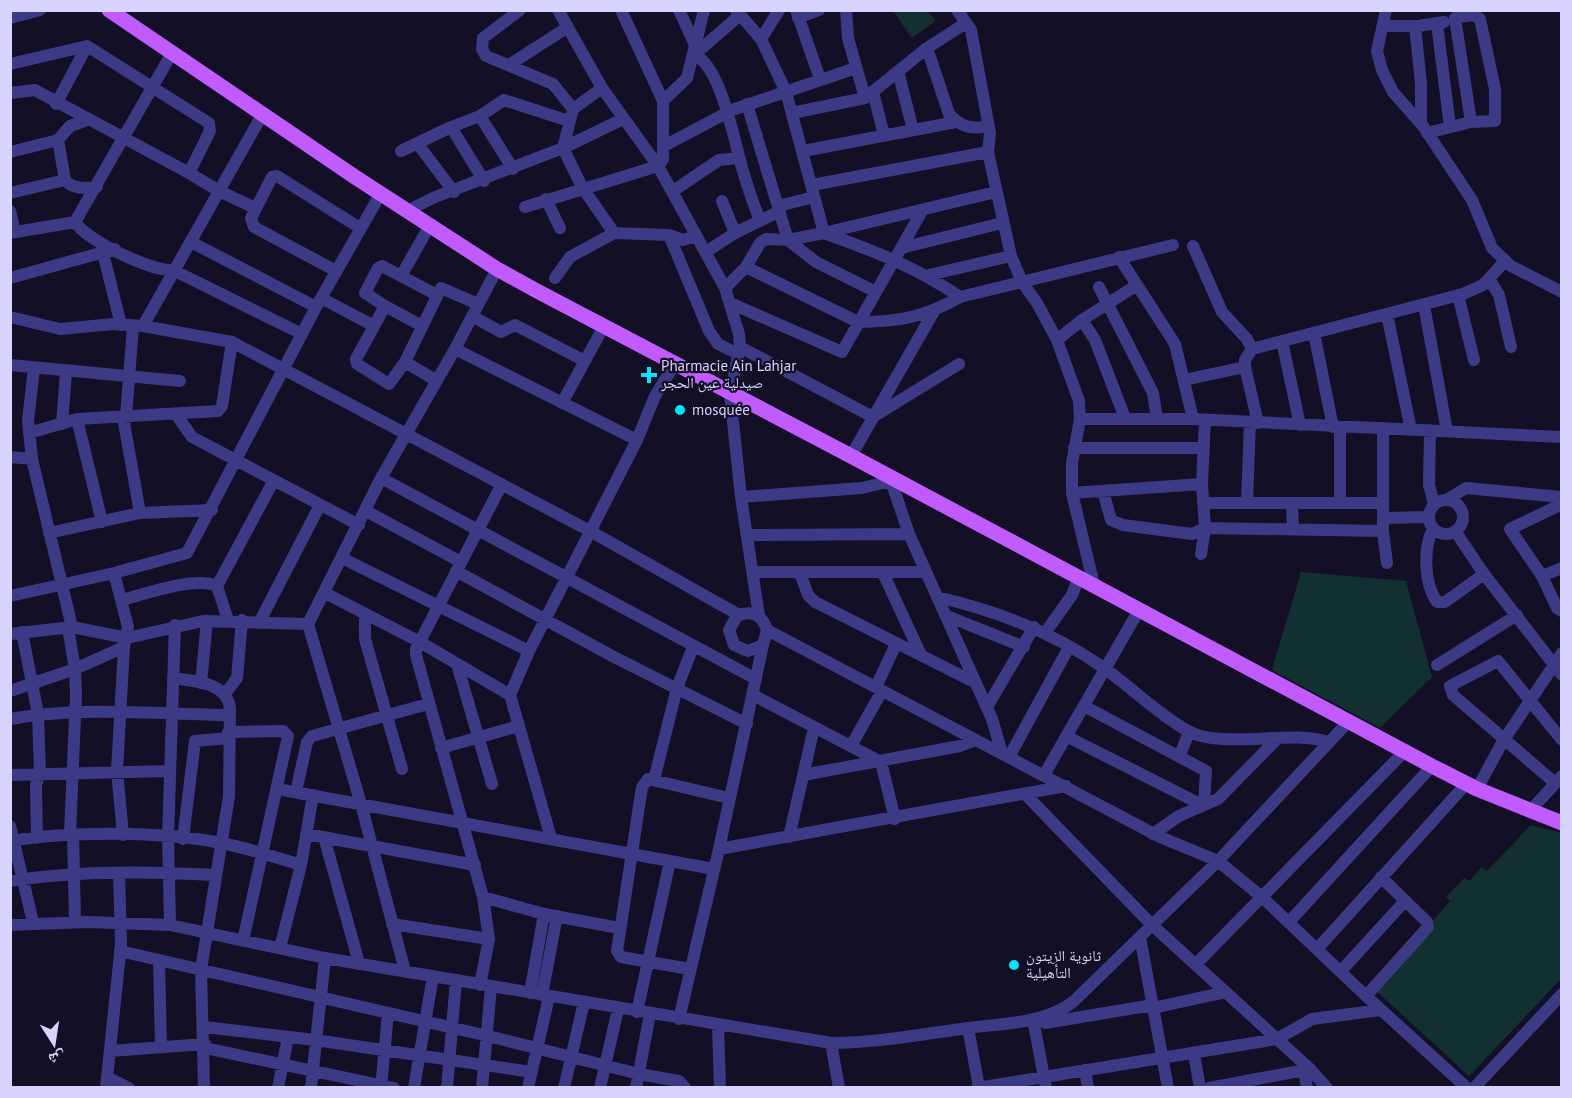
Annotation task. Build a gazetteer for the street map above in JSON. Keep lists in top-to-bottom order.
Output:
{
  "places": {
    "health": ["Pharmacie Ain Lahjar صيدلية عين الحجر"],
    "other": ["mosquée", "ثانوية الزيتون التأهيلية"]
  },
  "north": "bottom"
}
